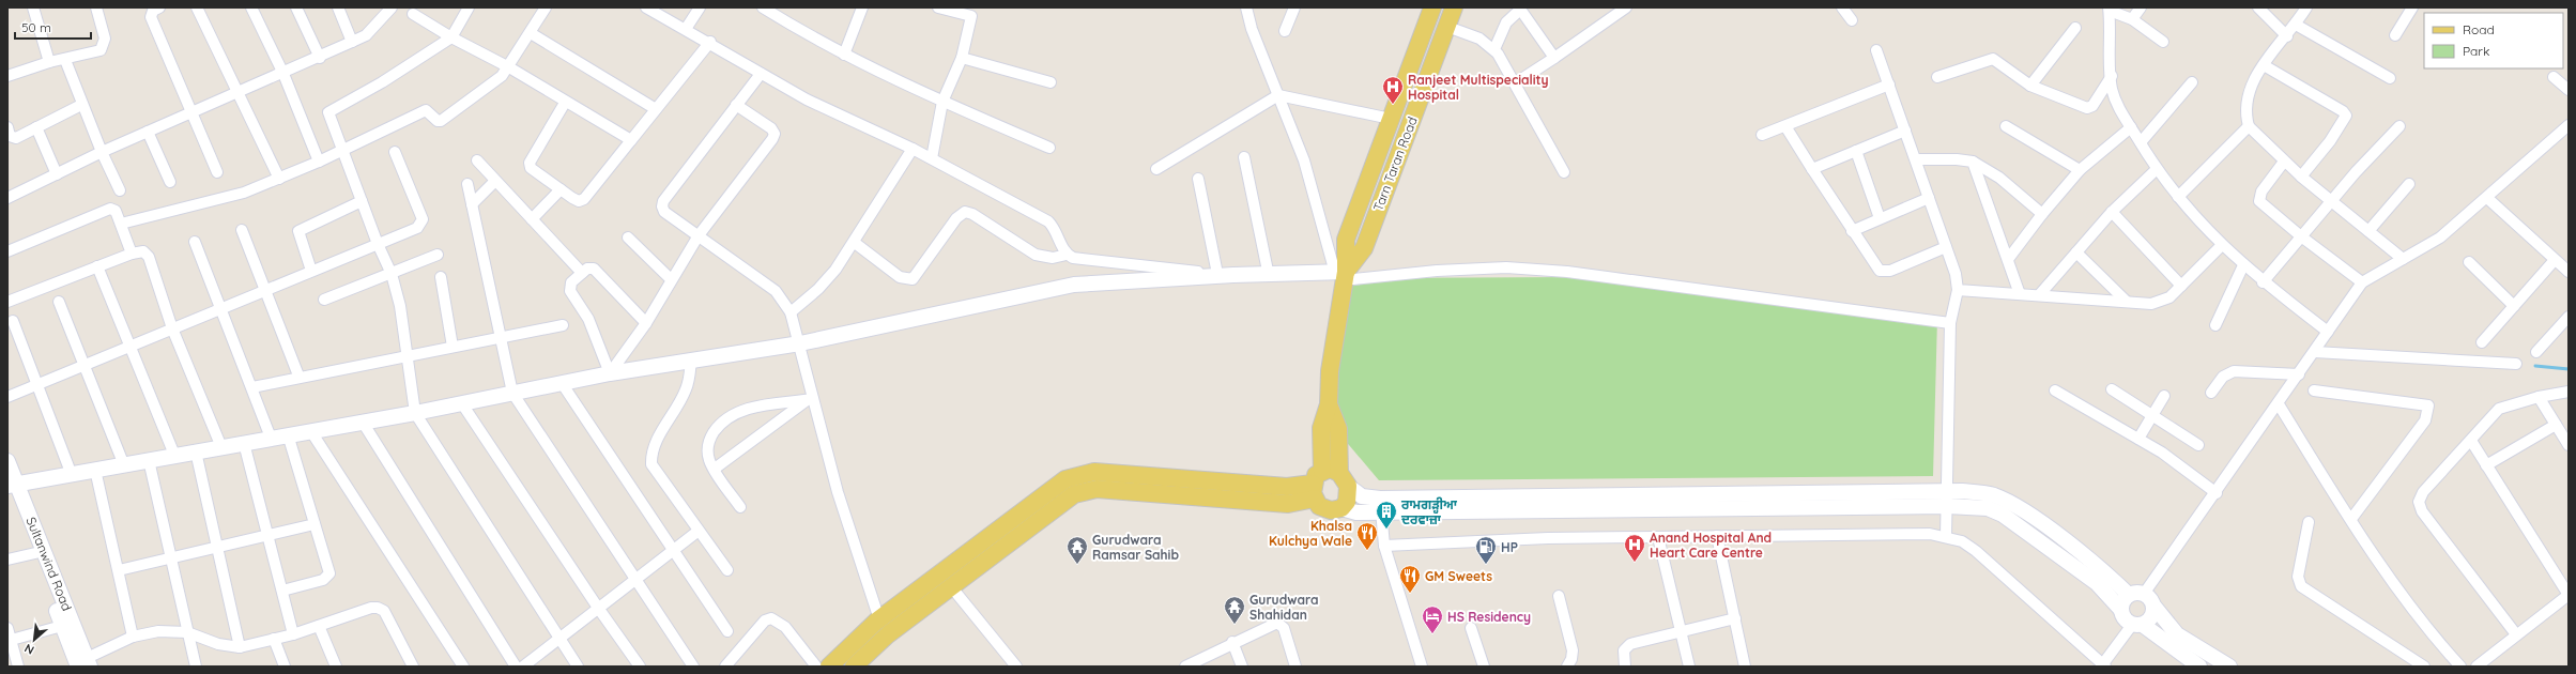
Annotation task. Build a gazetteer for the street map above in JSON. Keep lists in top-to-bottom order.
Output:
{
  "streets": {
    "main road": ["Tarn Taran Road", "Sultanwind Road"]
  },
  "places": {
    "hospital": ["Ranjeet Multispeciality Hospital", "Anand Hospital And Heart Care Centre"],
    "building": ["ਰਾਮਗੜ੍ਹੀਆ ਦਰਵਾਜ਼ਾ"],
    "restaurant": ["Khalsa Kulchya Wale", "GM Sweets"],
    "temple": ["Gurudwara Ramsar Sahib", "Gurudwara Shahidan"],
    "fuel station": ["HP"],
    "hotel": ["HS Residency"]
  },
  "legend": ["Road", "Park"],
  "scale_bar": "50 m",
  "north": "bottom left"
}
